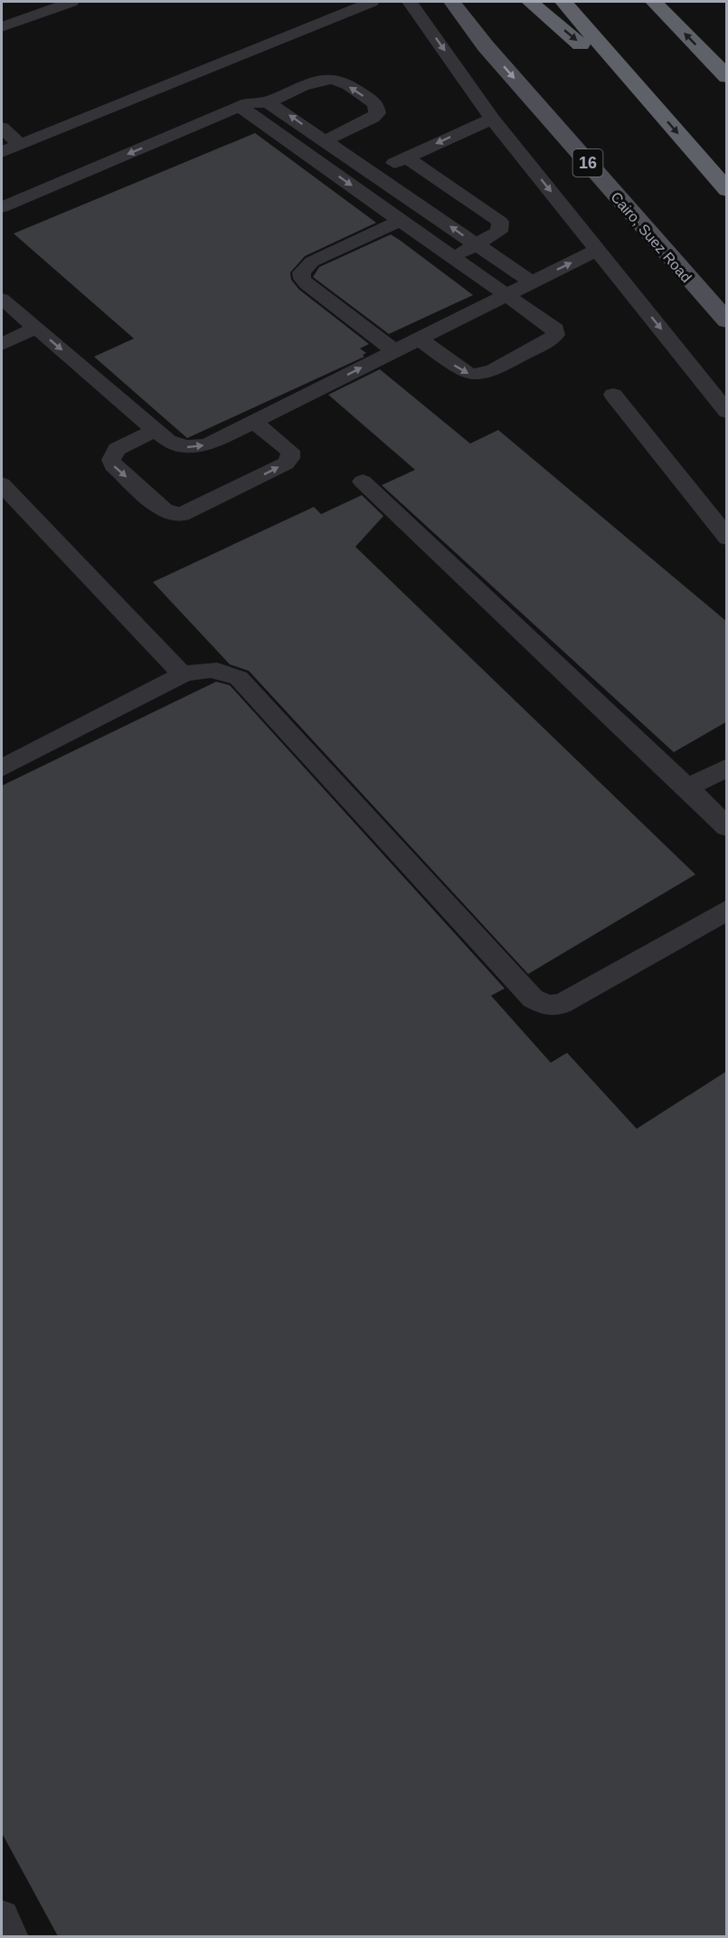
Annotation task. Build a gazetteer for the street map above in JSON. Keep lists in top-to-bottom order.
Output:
{
  "streets": {
    "main road": ["16", "Cairo, Suez Road"]
  },
  "one_way": ["Cairo, Suez Road"]
}
